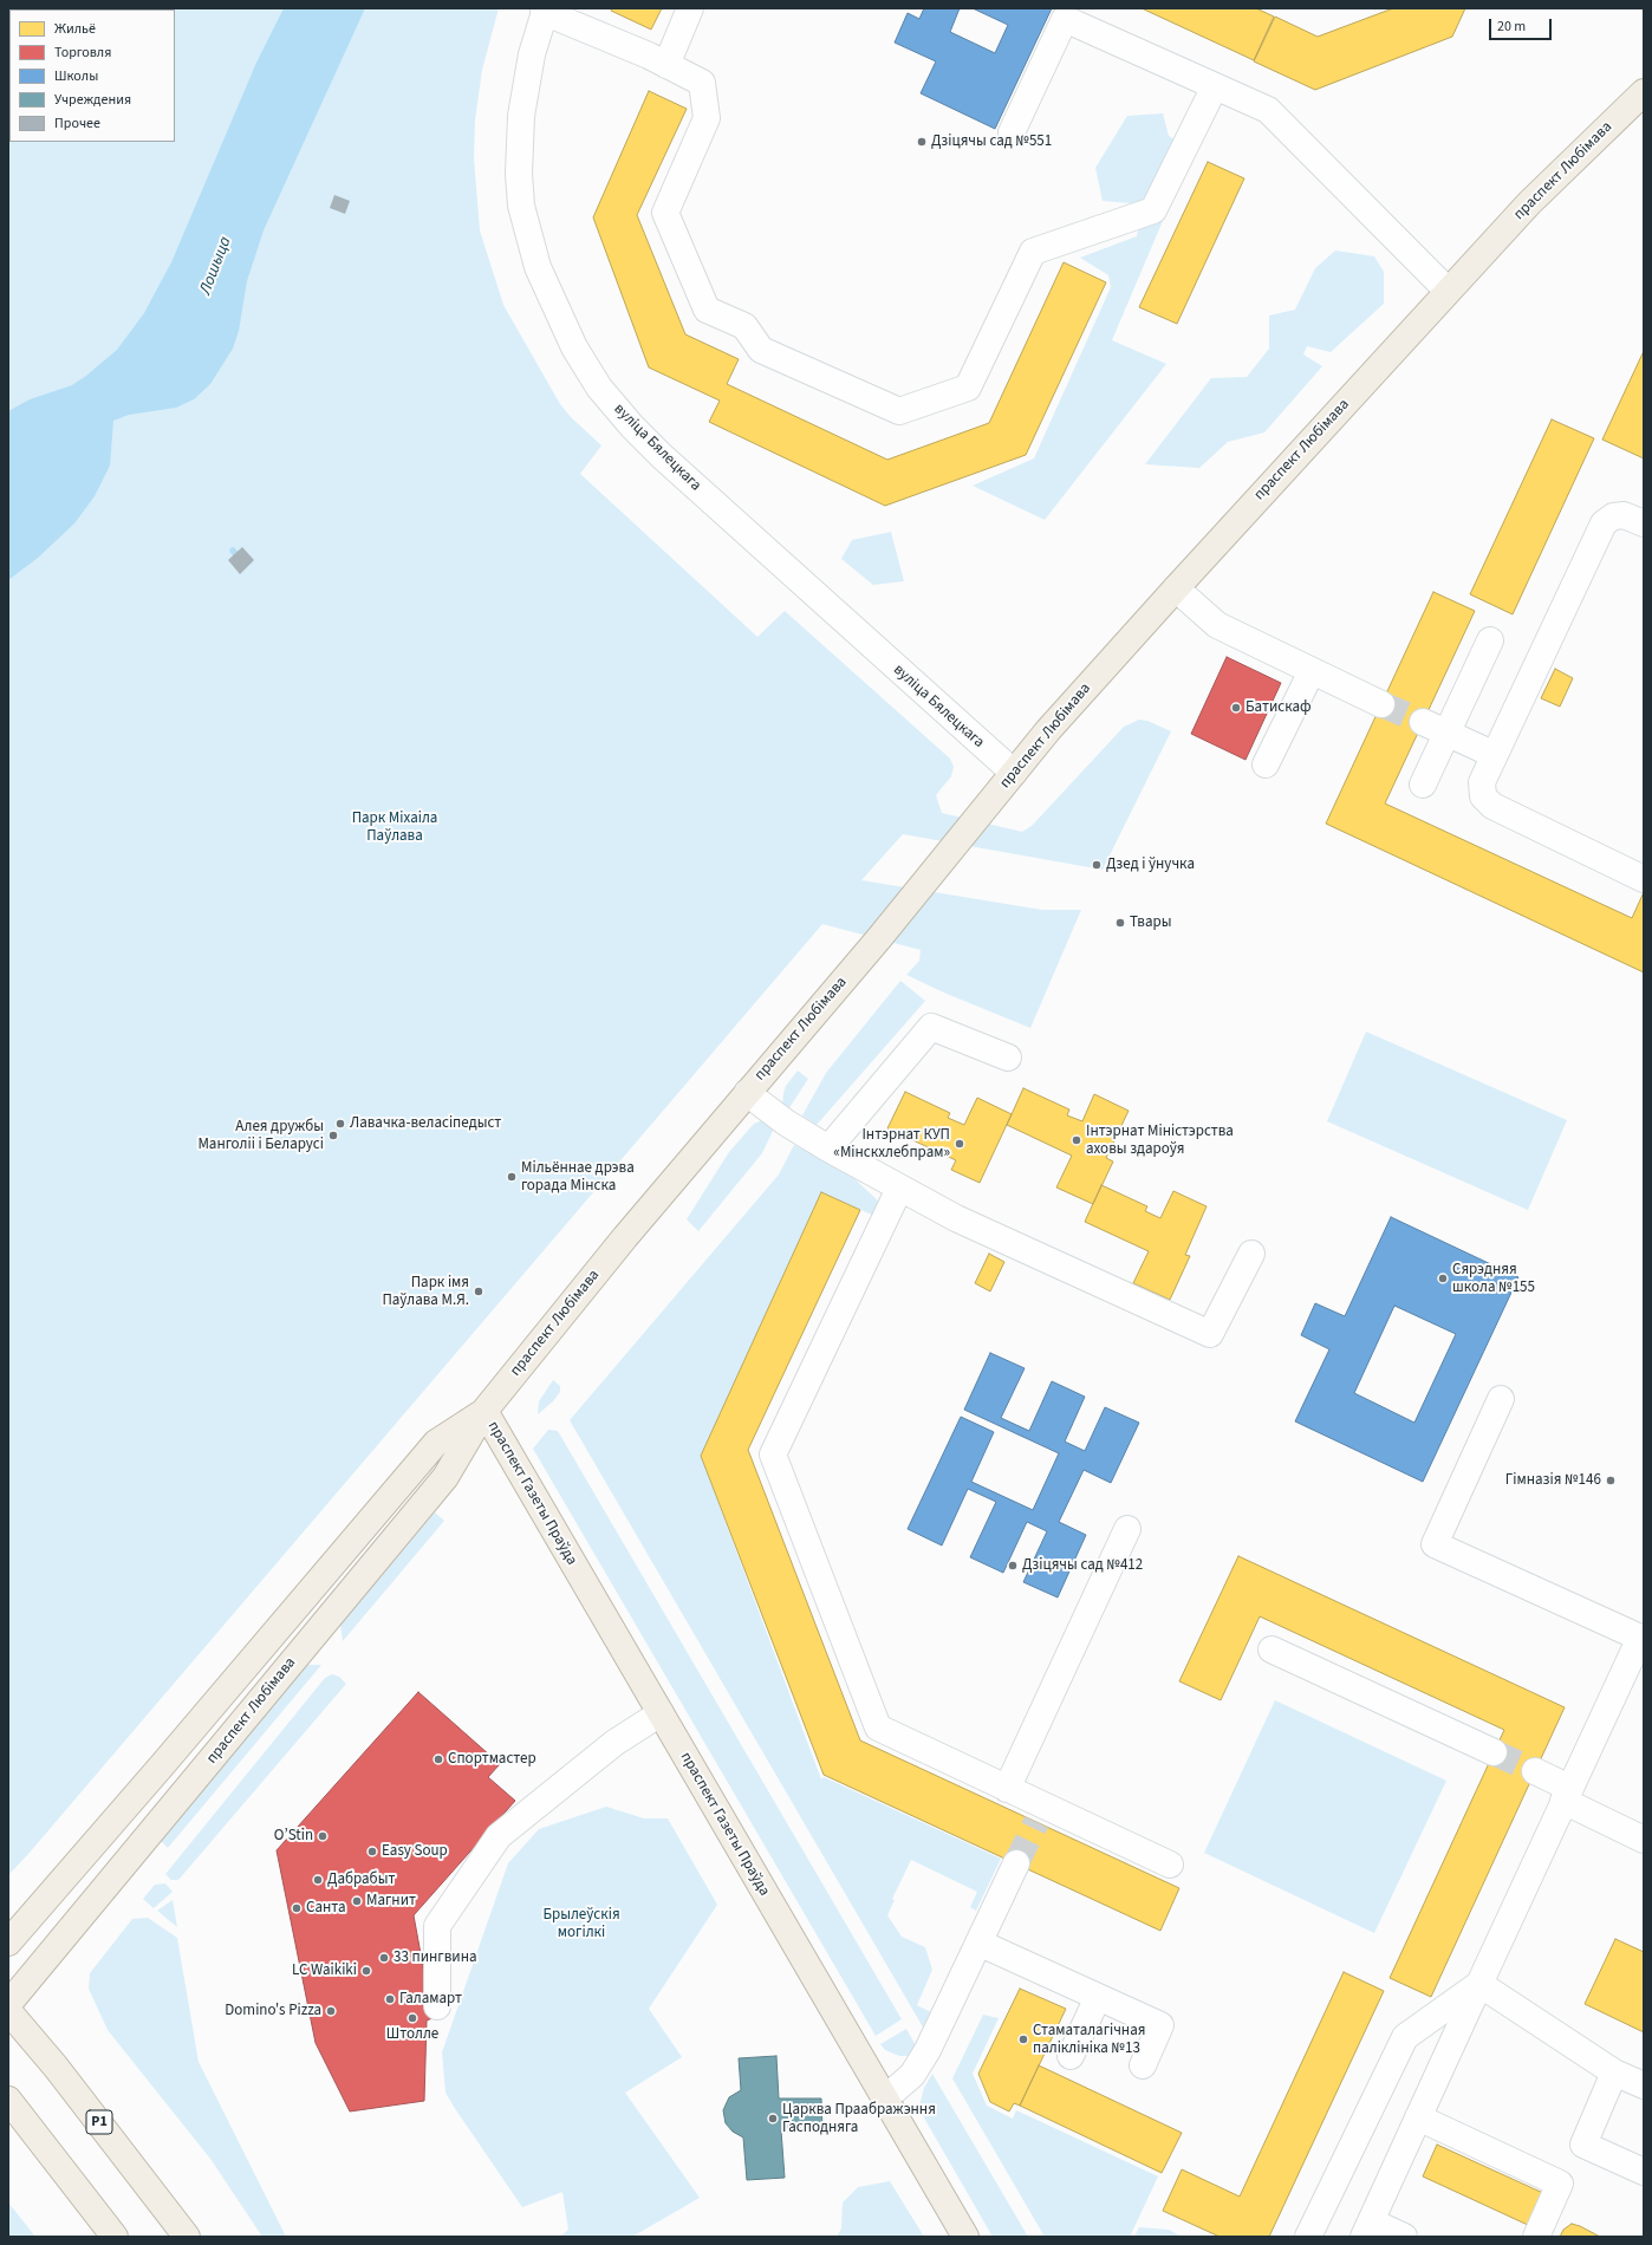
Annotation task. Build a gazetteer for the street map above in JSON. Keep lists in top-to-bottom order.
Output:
{
  "streets": {
    "main road": ["праспект Любімава", "праспект Газеты Праўда", "Р1"],
    "street": ["вуліца Бялецкага"]
  },
  "crossings": [
    ["праспект Любімава", "вуліца Бялецкага"],
    ["праспект Любімава", "праспект Газеты Праўда"]
  ],
  "water": ["Лошыца"],
  "parks": ["Парк Міхаіла Паўлава", "Брылеўскія могілкі"],
  "places": [
    "Дзіцячы сад №551",
    "Батискаф",
    "Дзед і ўнучка",
    "Твары",
    "Лавачка-веласіпедыст",
    "Алея дружбы Манголіі і Беларусі",
    "Інтэрнат Міністэрства аховы здароўя",
    "Інтэрнат КУП «Мінскхлебпрам»",
    "Мільённае дрэва горада Мінска",
    "Сярэдняя школа №155",
    "Парк імя Паўлава М.Я.",
    "Гімназія №146",
    "Дзіцячы сад №412",
    "Спортмастер",
    "O’Stin",
    "Easy Soup",
    "Дабрабыт",
    "Магнит",
    "Санта",
    "33 пингвина",
    "LC Waikiki",
    "Галамарт",
    "Domino's Pizza",
    "Штолле",
    "Стаматалагічная паліклініка №13",
    "Царква Праабражэння Гасподняга"
  ],
  "legend": [
    "Жильё",
    "Торговля",
    "Школы",
    "Учреждения",
    "Прочее"
  ],
  "scale_bar": "20 m"
}
